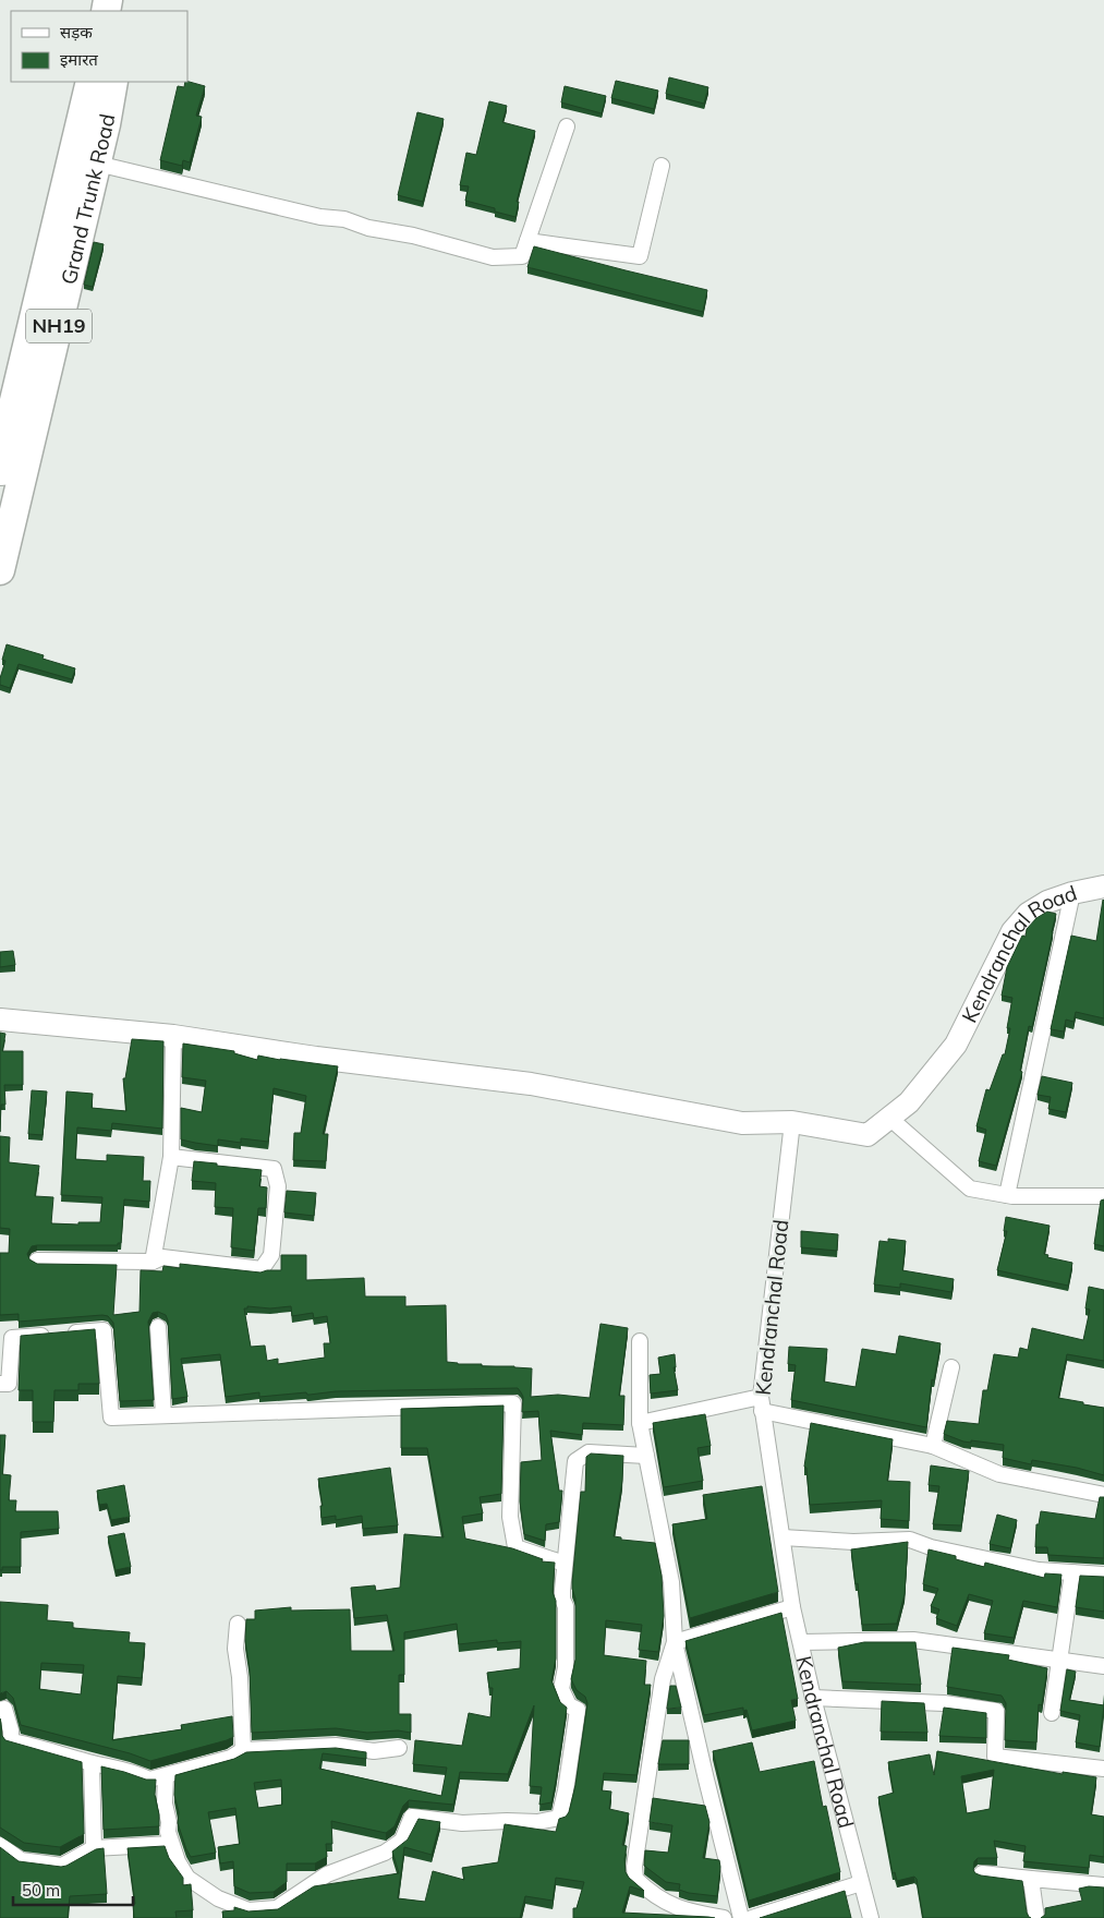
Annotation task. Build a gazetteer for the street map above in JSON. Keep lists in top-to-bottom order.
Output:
{
  "streets": {
    "highway": ["Grand Trunk Road", "NH19"],
    "street": ["Kendranchal Road"]
  },
  "legend": ["सड़क", "इमारत"],
  "scale_bar": "50 m"
}
